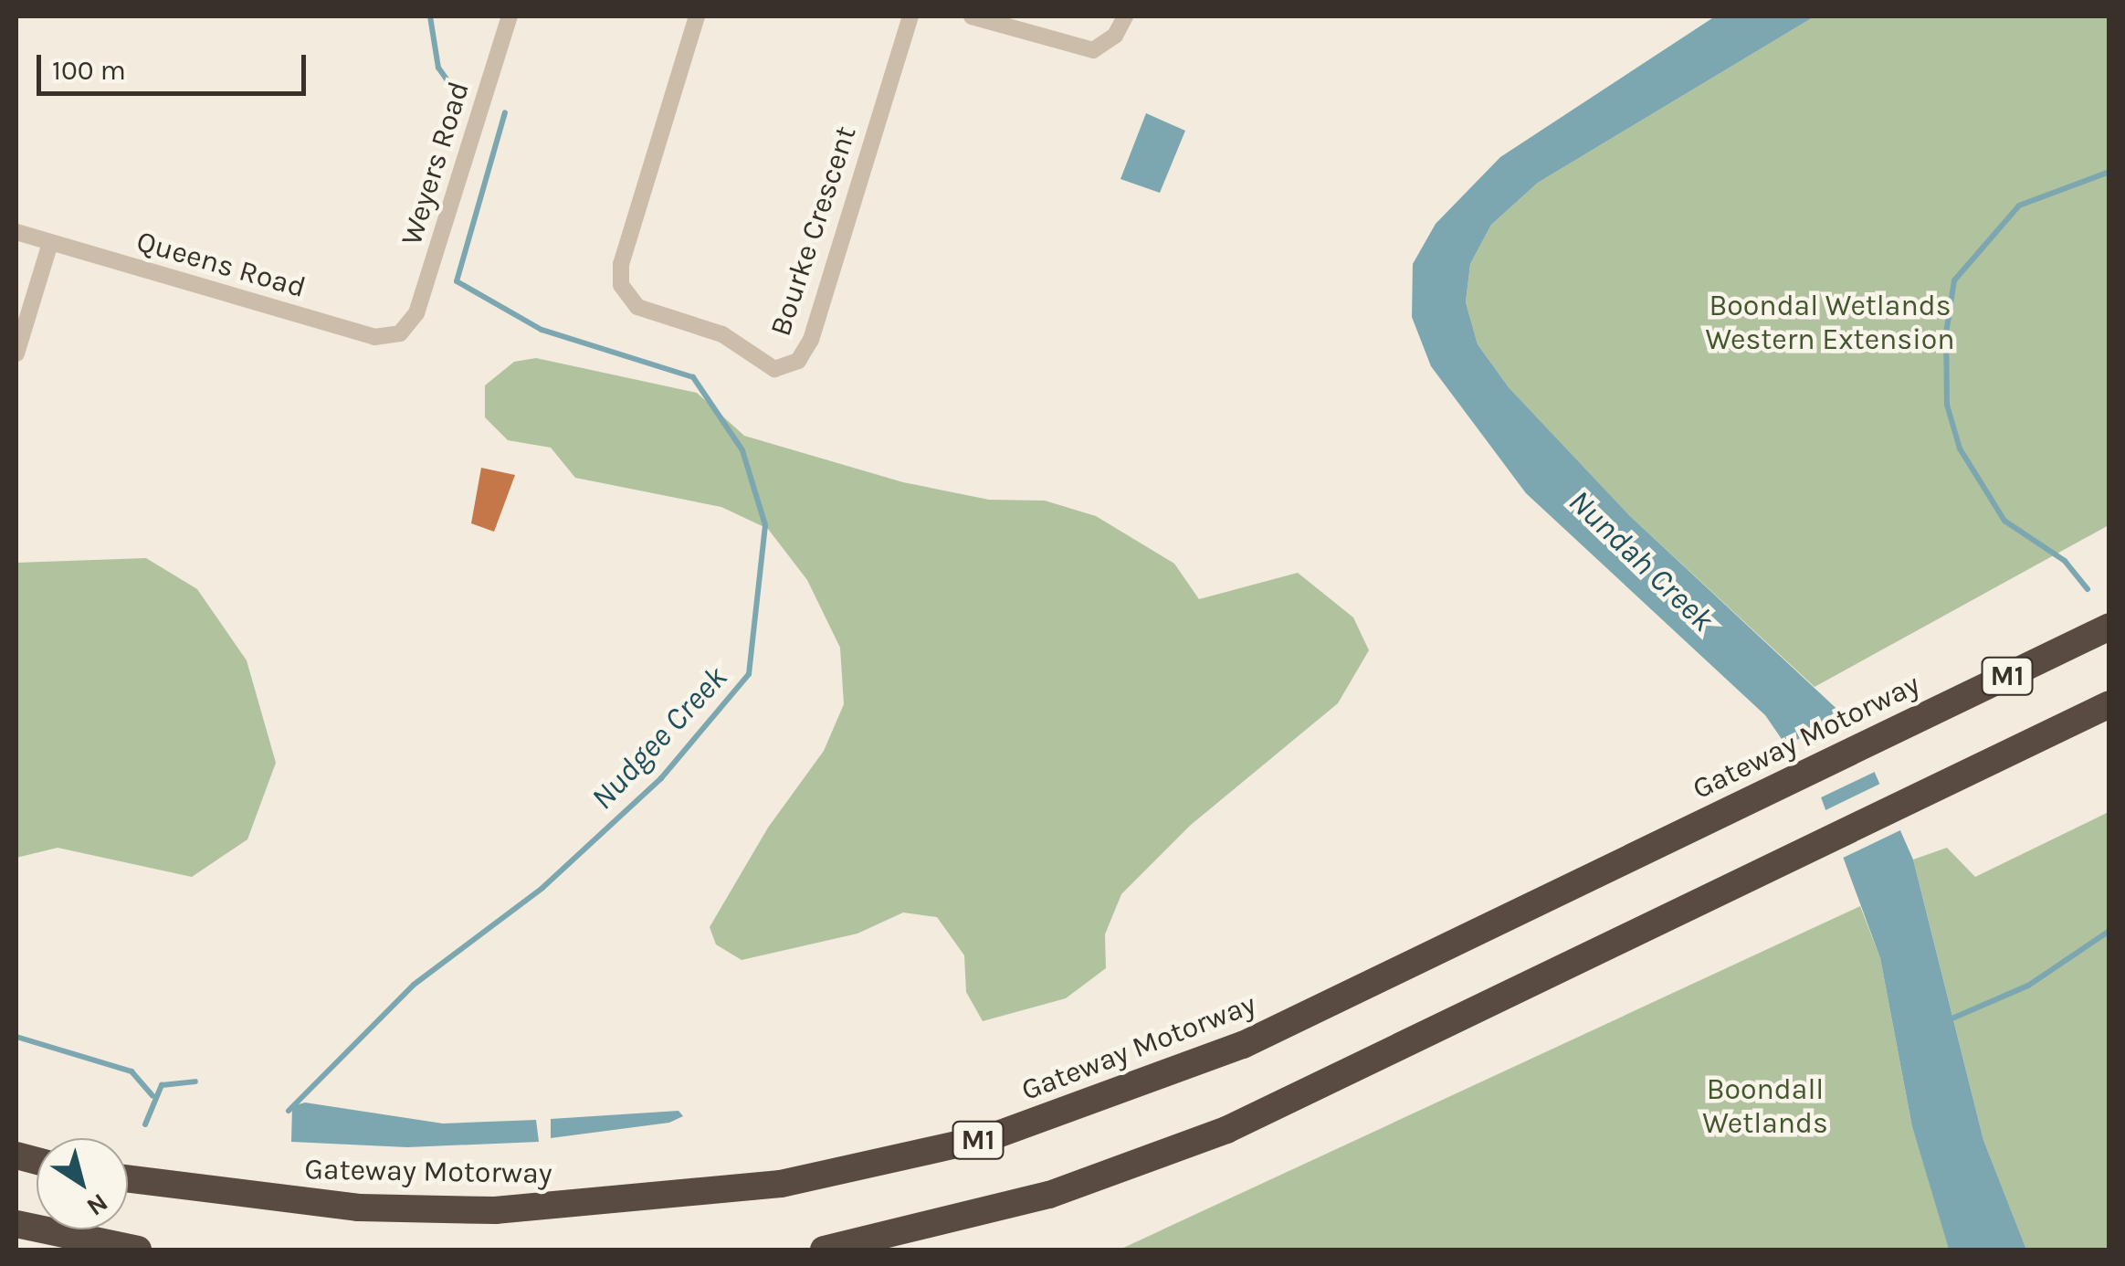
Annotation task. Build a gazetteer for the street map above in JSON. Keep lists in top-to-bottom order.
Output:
{
  "streets": {
    "highway": ["M1", "Gateway Motorway"],
    "street": ["Weyers Road", "Bourke Crescent", "Queens Road"]
  },
  "crossings": [
    ["Weyers Road", "Queens Road"]
  ],
  "water": ["Nundah Creek", "Nudgee Creek"],
  "parks": ["Boondal Wetlands Western Extension", "Boondall Wetlands"],
  "scale_bar": "100 m",
  "north": "bottom right"
}
